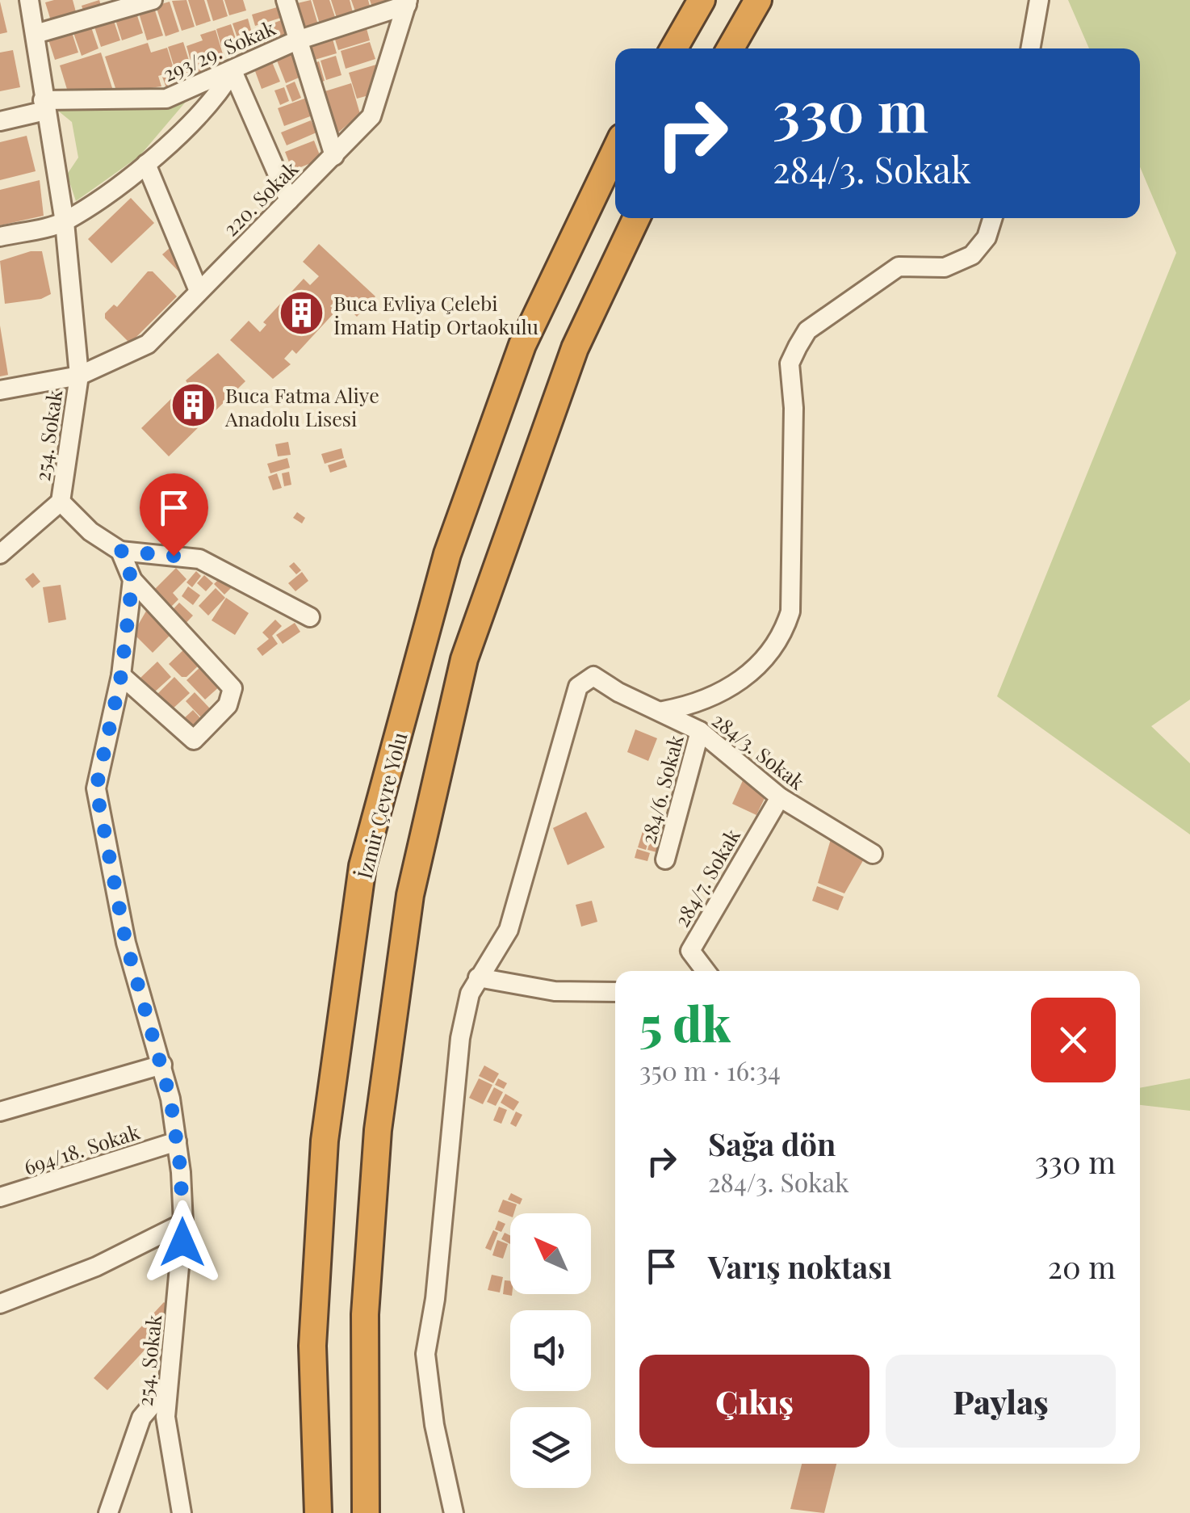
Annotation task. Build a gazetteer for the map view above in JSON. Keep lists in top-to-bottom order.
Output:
{
  "streets": {
    "highway": ["İzmir Çevre Yolu"],
    "street": [
      "293/29. Sokak",
      "220. Sokak",
      "254. Sokak",
      "284/3. Sokak",
      "284/6. Sokak",
      "284/7. Sokak",
      "694/18. Sokak"
    ]
  },
  "crossings": [
    ["293/29. Sokak", "220. Sokak"],
    ["293/29. Sokak", "254. Sokak"],
    ["220. Sokak", "254. Sokak"],
    ["254. Sokak", "694/18. Sokak"],
    ["284/3. Sokak", "284/6. Sokak"],
    ["284/3. Sokak", "284/7. Sokak"]
  ],
  "places": {
    "building": ["Buca Evliya Çelebi İmam Hatip Ortaokulu", "Buca Fatma Aliye Anadolu Lisesi"]
  },
  "north": "top left",
  "page": {
    "turn": ["330 m", "284/3. Sokak"],
    "heading": ["5 dk", "350 m · 16:34"],
    "list": [
      {
        "name": "Sağa dön",
        "note": "284/3. Sokak",
        "value": "330 m"
      },
      {
        "name": "Varış noktası",
        "value": "20 m"
      }
    ],
    "buttons": ["Çıkış", "Paylaş"]
  }
}
